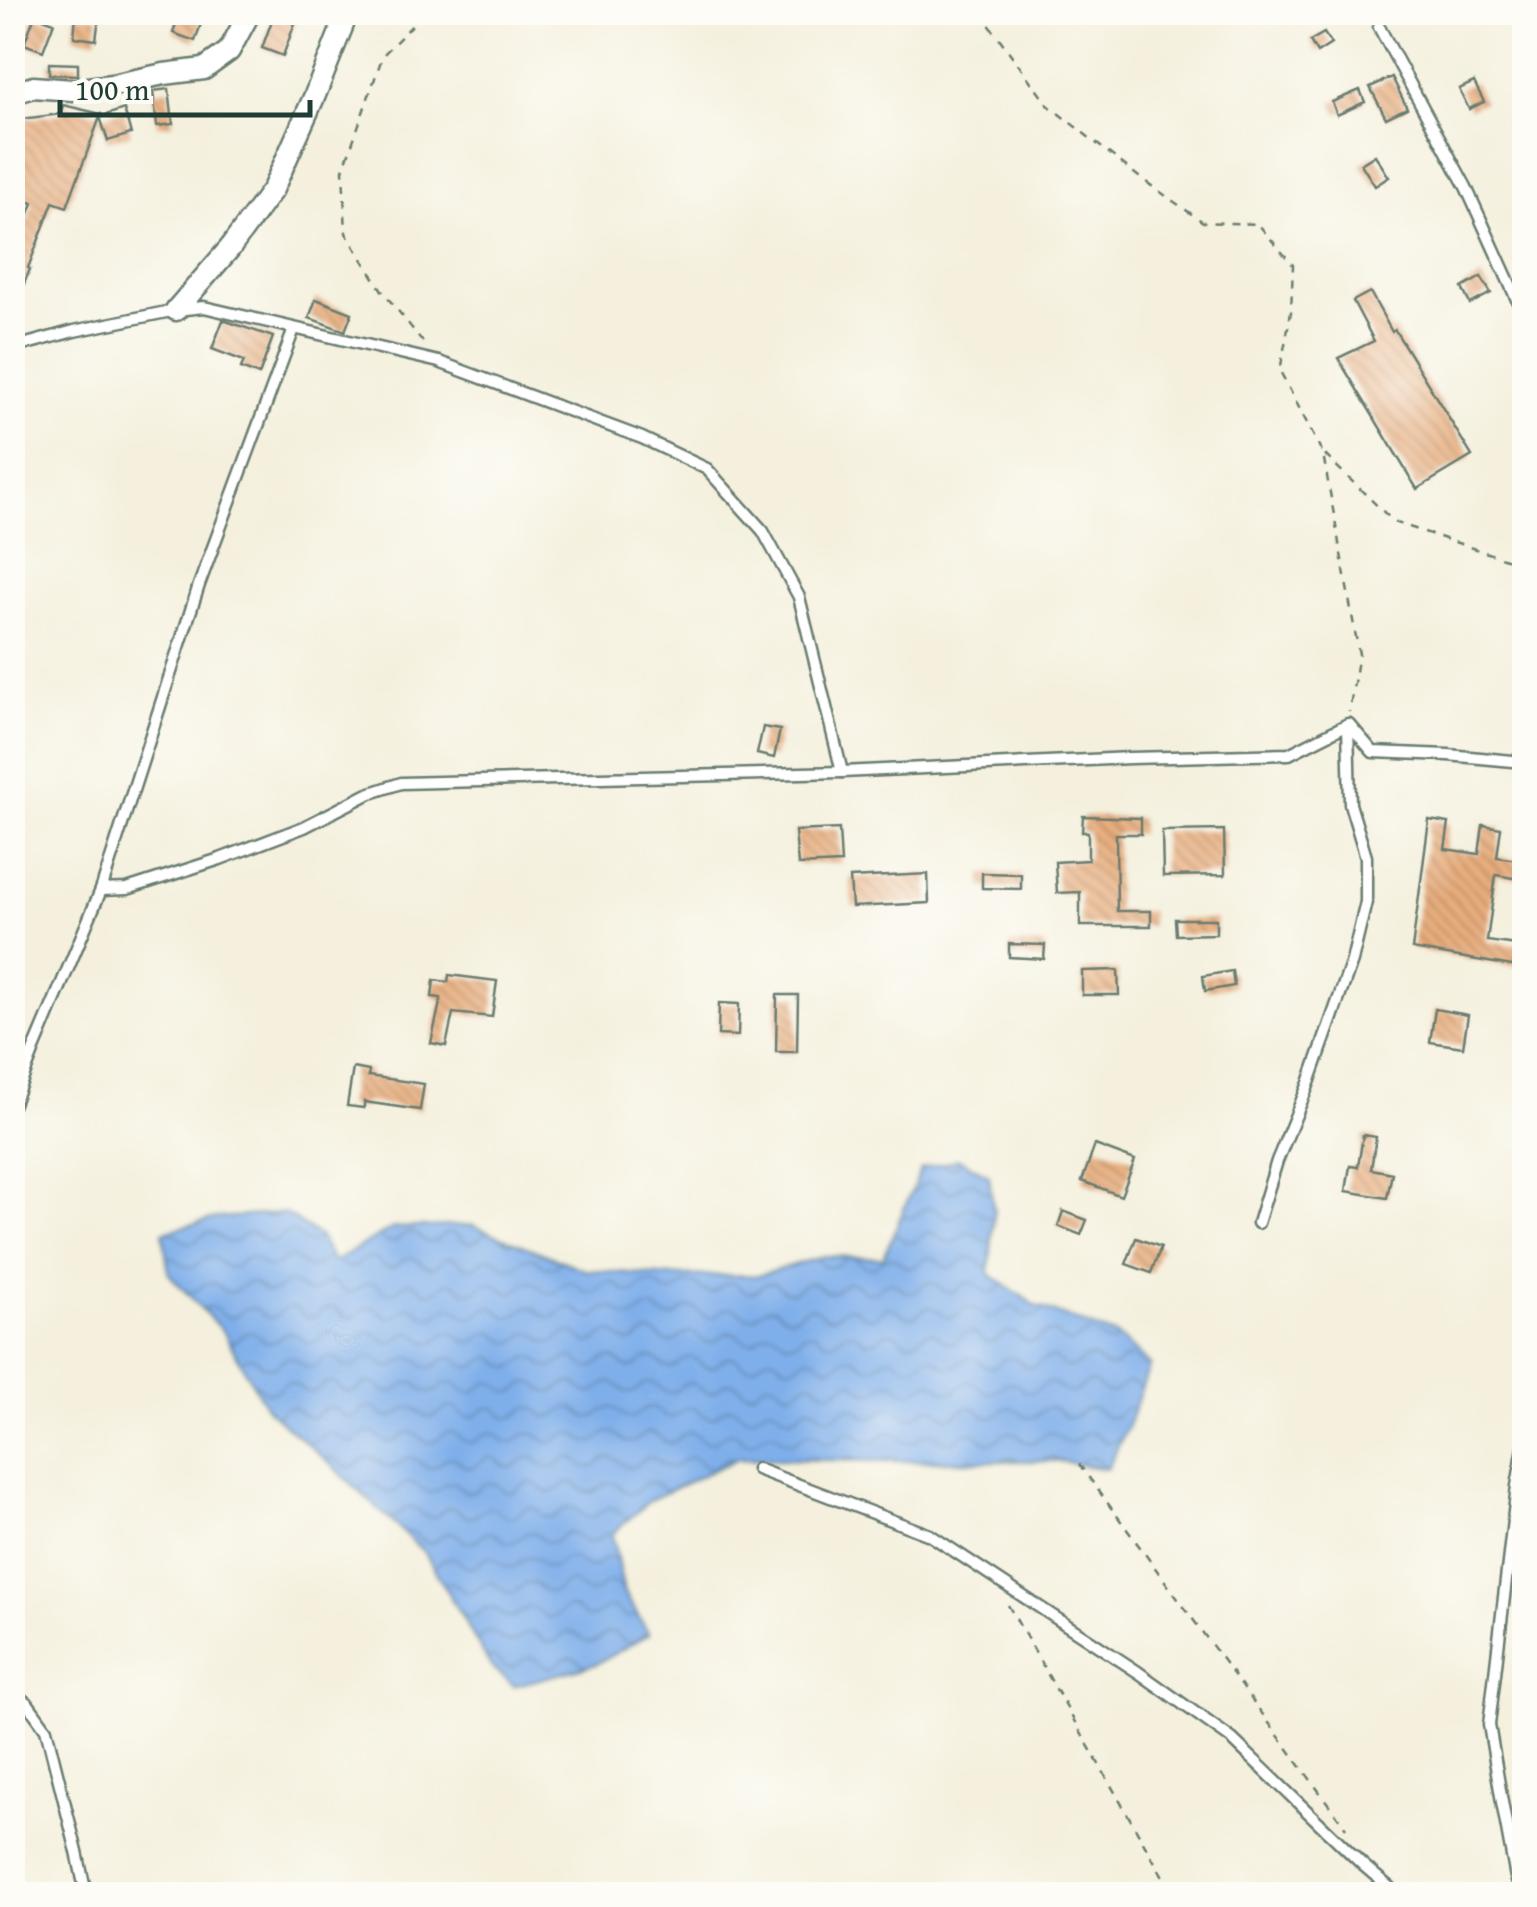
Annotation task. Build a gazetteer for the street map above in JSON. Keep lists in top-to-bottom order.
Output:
{
  "scale_bar": "100 m"
}
